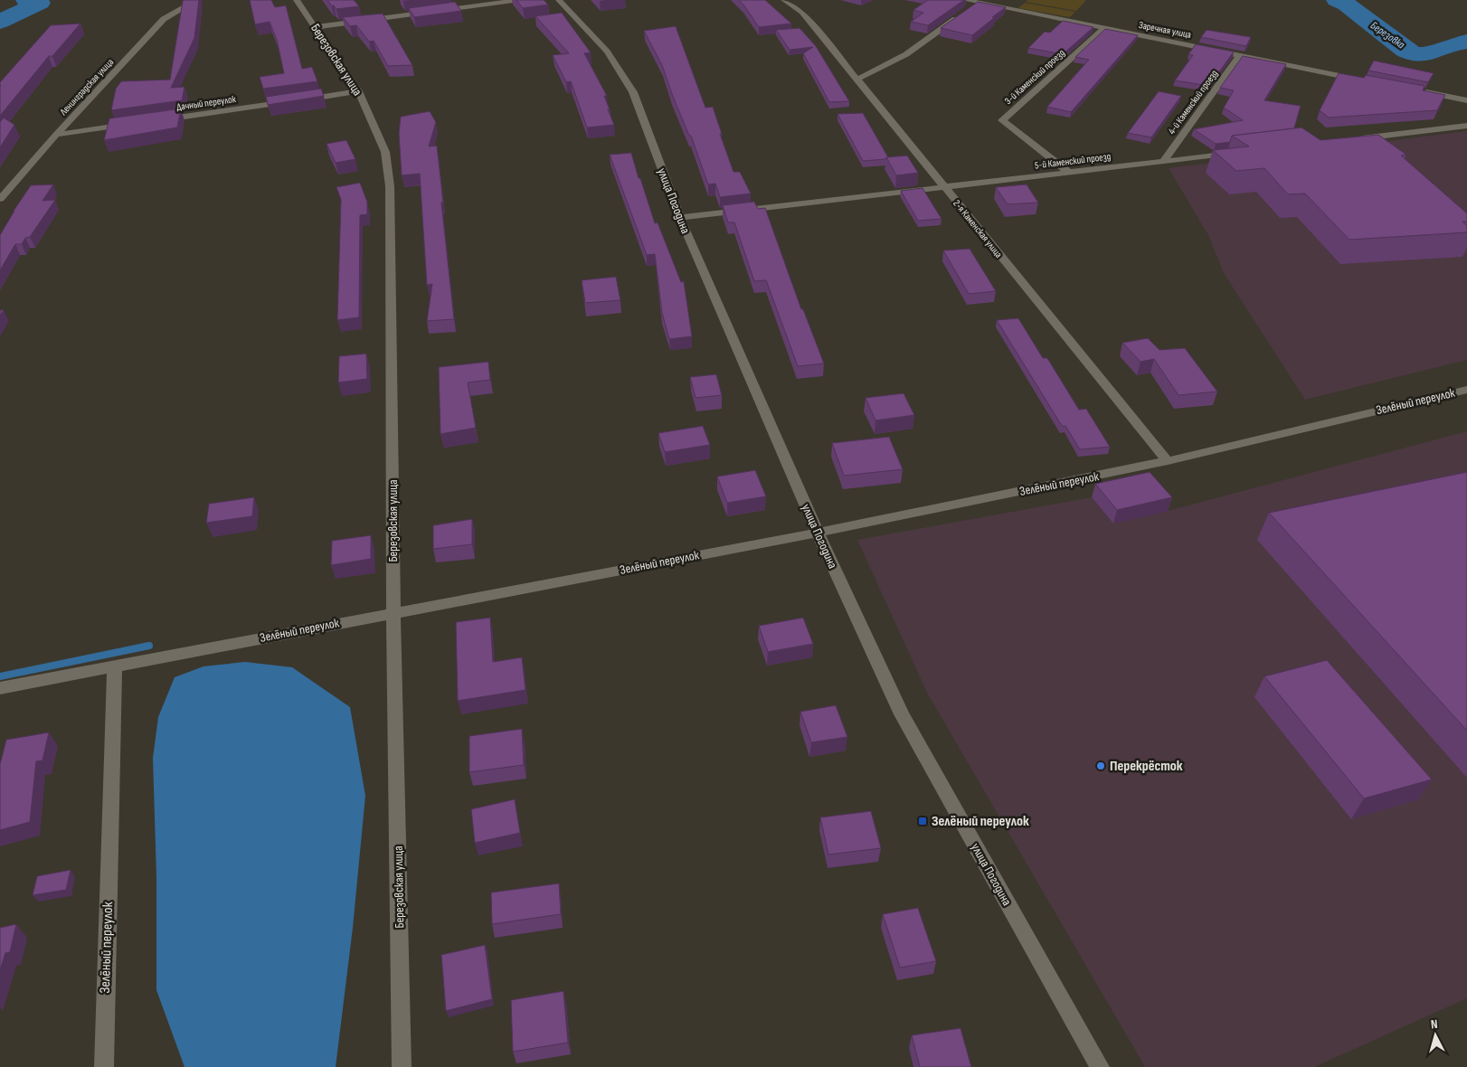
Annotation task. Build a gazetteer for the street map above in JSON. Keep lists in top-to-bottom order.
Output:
{
  "streets": {
    "street": [
      "Заречная улица",
      "Березовская улица",
      "3-й Каменский проезд",
      "Ленинградская улица",
      "4-й Каменский проезд",
      "Дачный переулок",
      "5-й Каменский проезд",
      "улица Погодина",
      "2-я Каменская улица",
      "Зелёный переулок"
    ]
  },
  "crossings": [
    ["Заречная улица", "3-й Каменский проезд"],
    ["Заречная улица", "4-й Каменский проезд"],
    ["Березовская улица", "Дачный переулок"],
    ["Березовская улица", "Зелёный переулок"],
    ["3-й Каменский проезд", "5-й Каменский проезд"],
    ["4-й Каменский проезд", "5-й Каменский проезд"],
    ["5-й Каменский проезд", "улица Погодина"],
    ["5-й Каменский проезд", "2-я Каменская улица"],
    ["улица Погодина", "Зелёный переулок"],
    ["2-я Каменская улица", "Зелёный переулок"]
  ],
  "water": ["Березовка"],
  "places": {
    "other": ["Перекрёсток"],
    "transit": ["Зелёный переулок"]
  },
  "north": "top"
}
